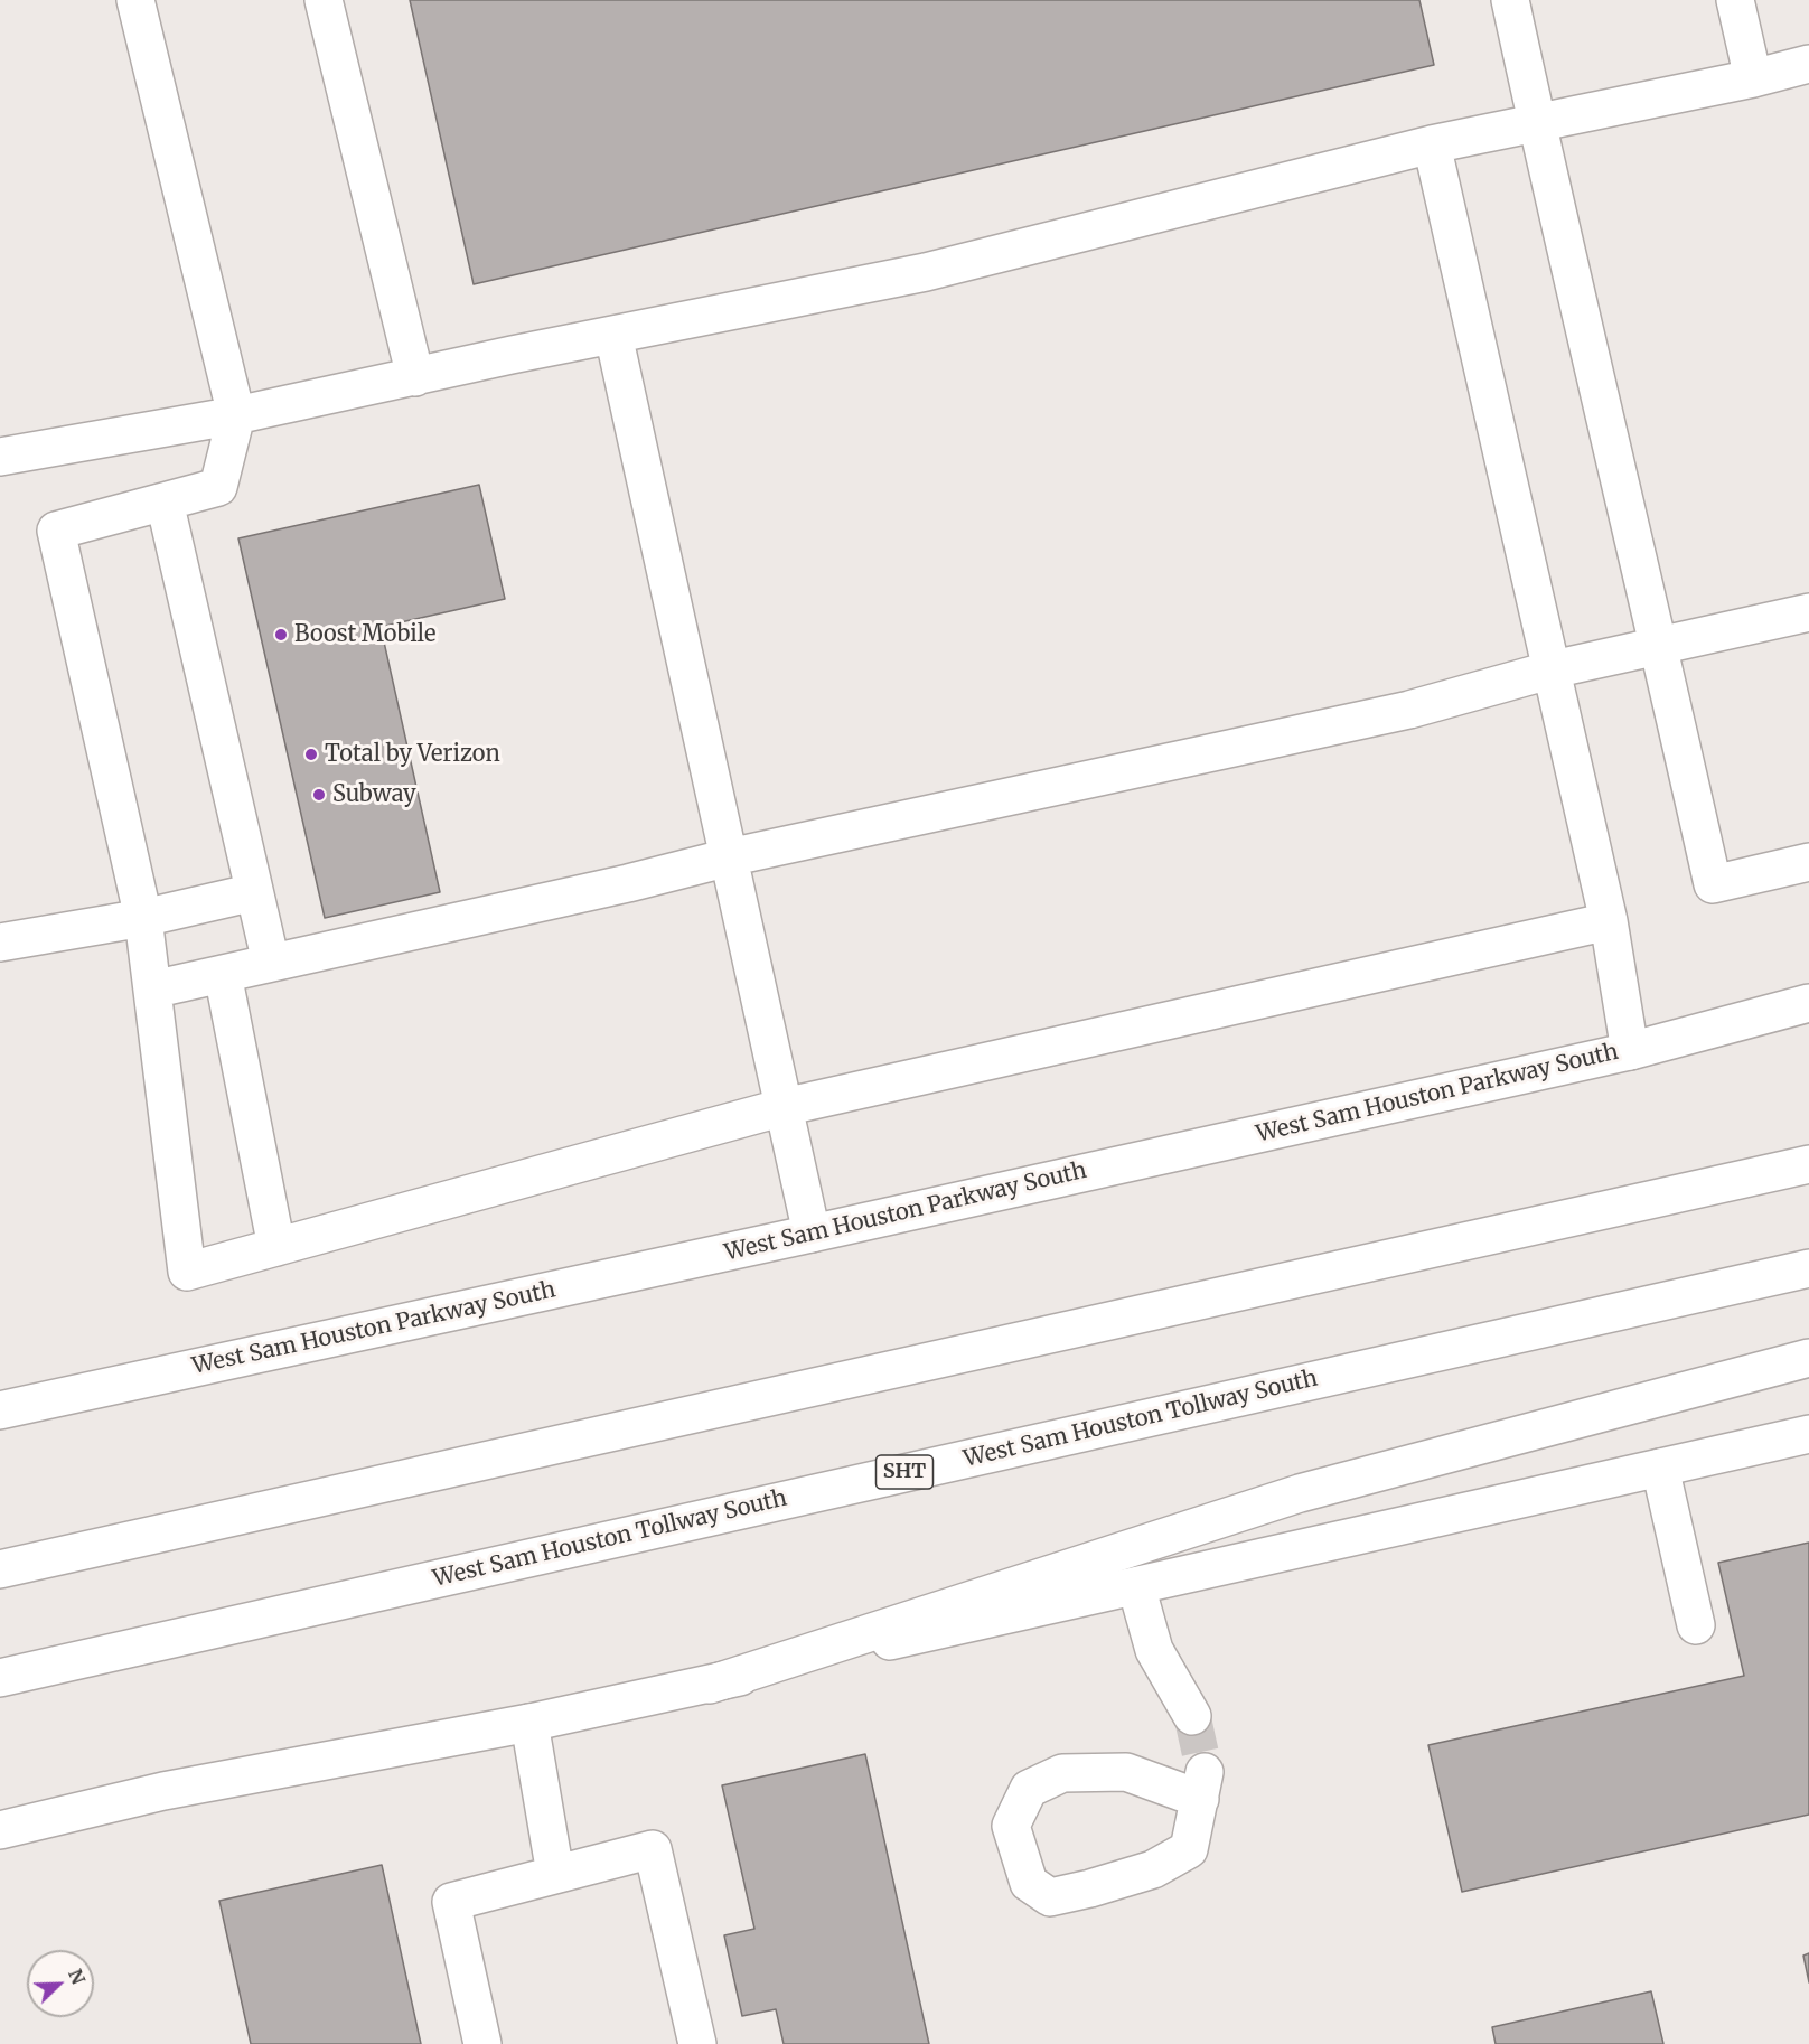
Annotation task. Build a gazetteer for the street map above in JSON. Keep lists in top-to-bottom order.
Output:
{
  "streets": {
    "main road": ["West Sam Houston Parkway South", "West Sam Houston Tollway South", "SHT"]
  },
  "places": ["Boost Mobile", "Total by Verizon", "Subway"],
  "north": "top right"
}
